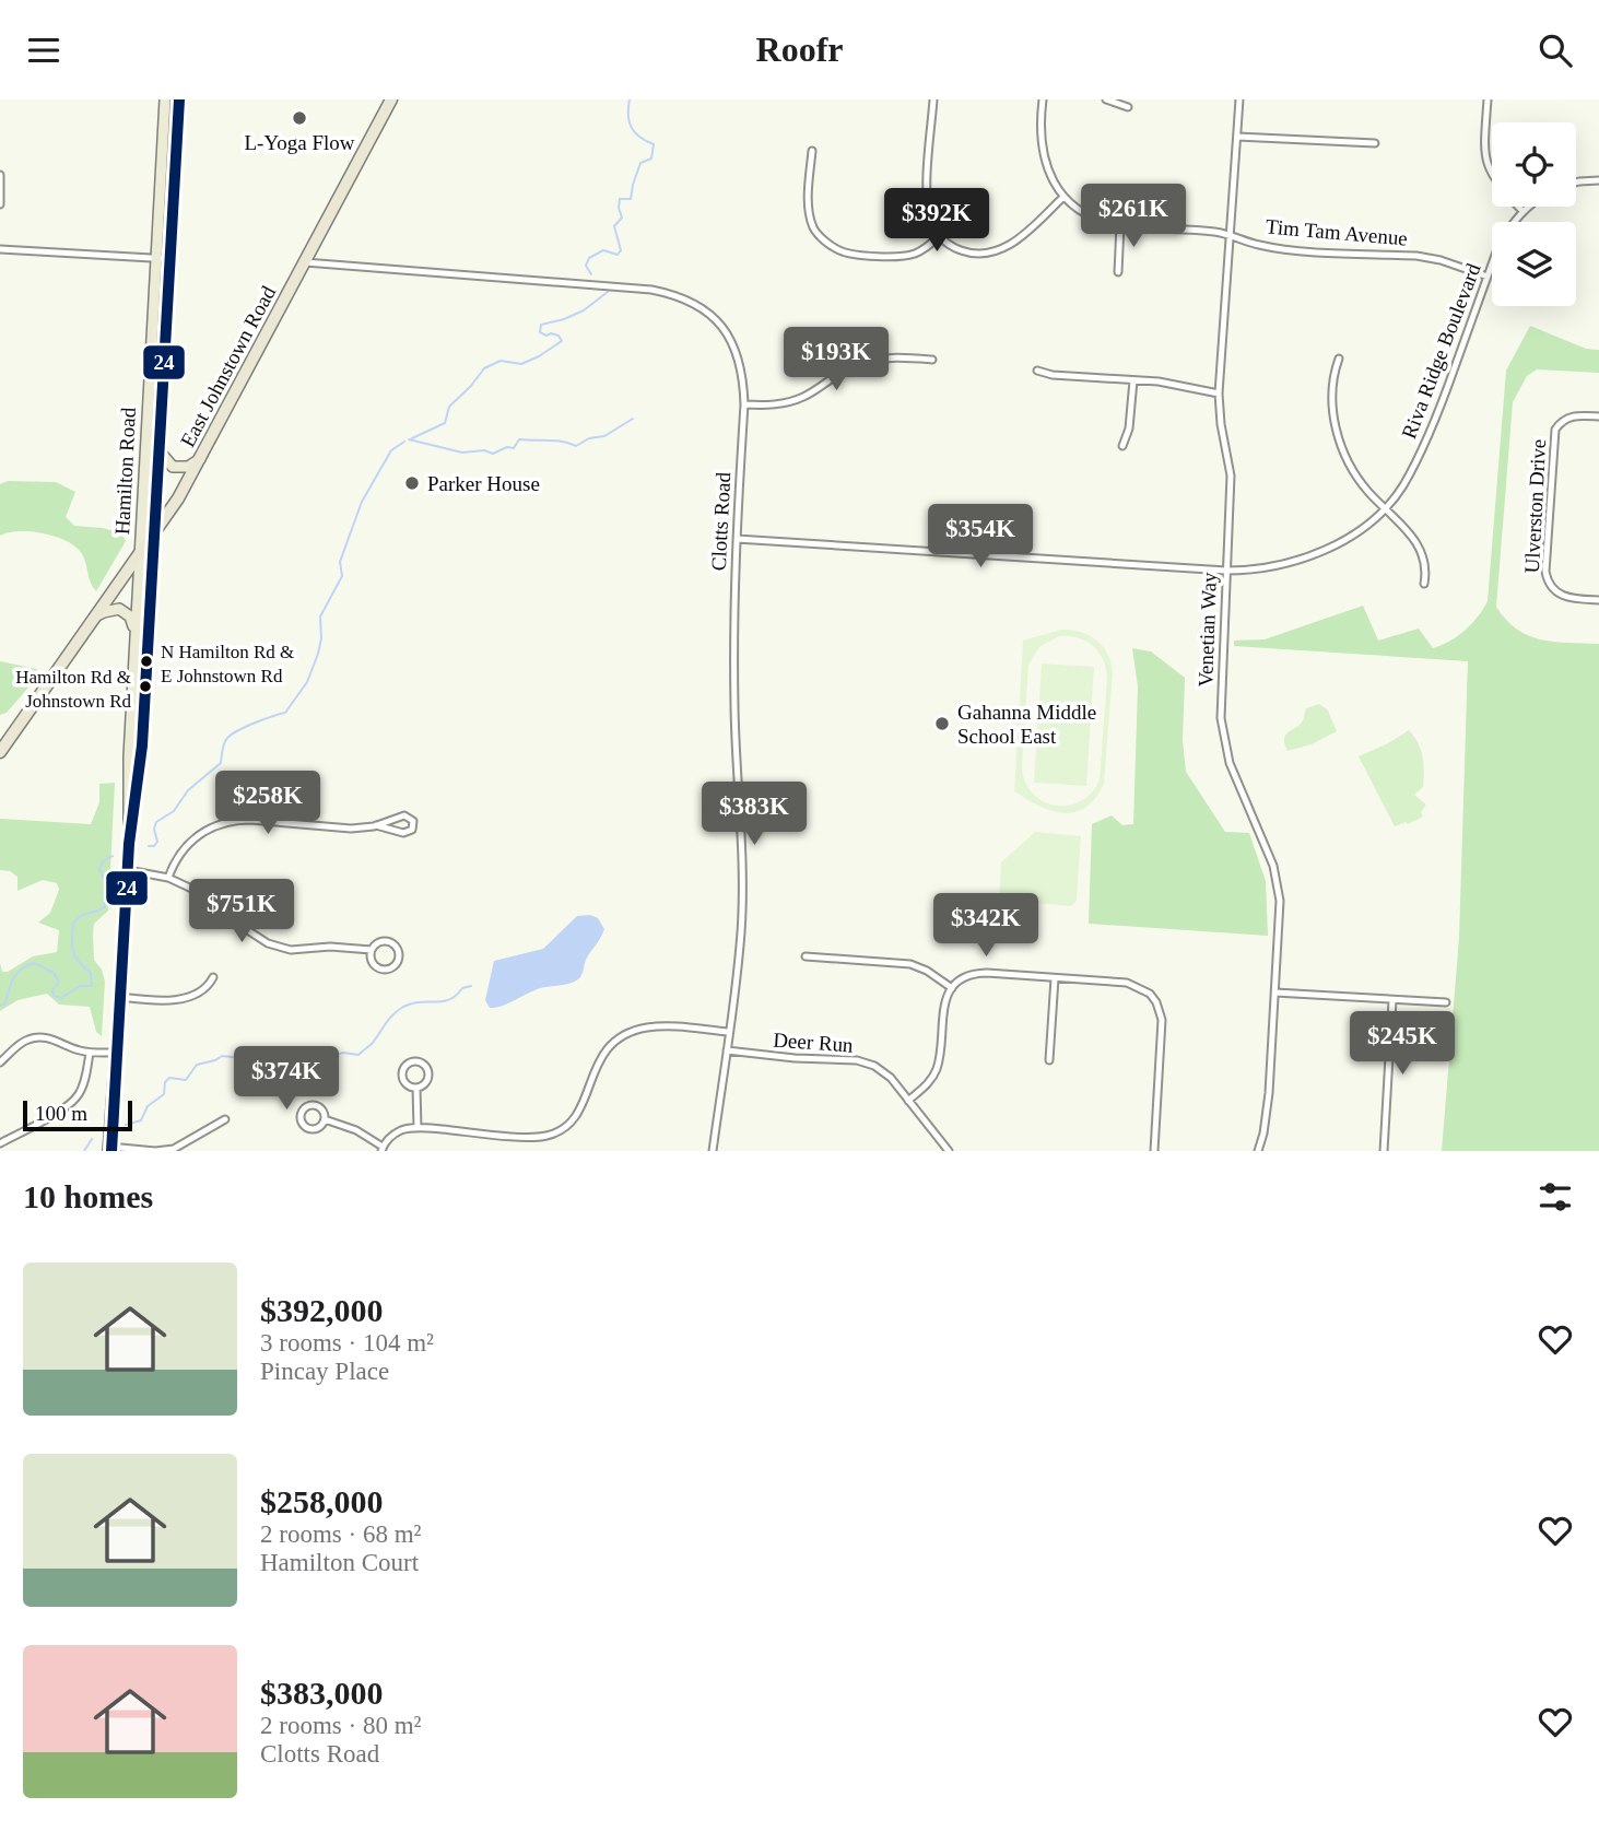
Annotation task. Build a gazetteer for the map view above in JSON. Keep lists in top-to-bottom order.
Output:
{
  "streets": {
    "highway": ["East Johnstown Road"],
    "main road": ["Hamilton Road"],
    "street": [
      "Tim Tam Avenue",
      "Riva Ridge Boulevard",
      "Ulverston Drive",
      "Clotts Road",
      "Venetian Way",
      "Deer Run"
    ]
  },
  "crossings": [
    ["Tim Tam Avenue", "Riva Ridge Boulevard"],
    ["Tim Tam Avenue", "Venetian Way"],
    ["Riva Ridge Boulevard", "Clotts Road"],
    ["Riva Ridge Boulevard", "Venetian Way"],
    ["East Johnstown Road", "Hamilton Road"],
    ["East Johnstown Road", "Clotts Road"],
    ["Clotts Road", "Deer Run"]
  ],
  "places": [
    "L-Yoga Flow",
    "Parker House",
    "N Hamilton Rd & E Johnstown Rd",
    "Hamilton Rd & Johnstown Rd",
    "Gahanna Middle School East"
  ],
  "lines": ["transit line 24"],
  "scale_bar": "100 m",
  "page": {
    "header": "Roofr",
    "price": [
      "$261K",
      "$392K",
      "$193K",
      "$354K",
      "$258K",
      "$383K",
      "$751K",
      "$342K",
      "$245K",
      "$374K"
    ],
    "scale": "100 m",
    "heading": "10 homes",
    "list": [
      {
        "name": "$392,000",
        "note": "3 rooms · 104 m² · Pincay Place"
      },
      {
        "name": "$258,000",
        "note": "2 rooms · 68 m² · Hamilton Court"
      },
      {
        "name": "$383,000",
        "note": "2 rooms · 80 m² · Clotts Road"
      }
    ]
  }
}
